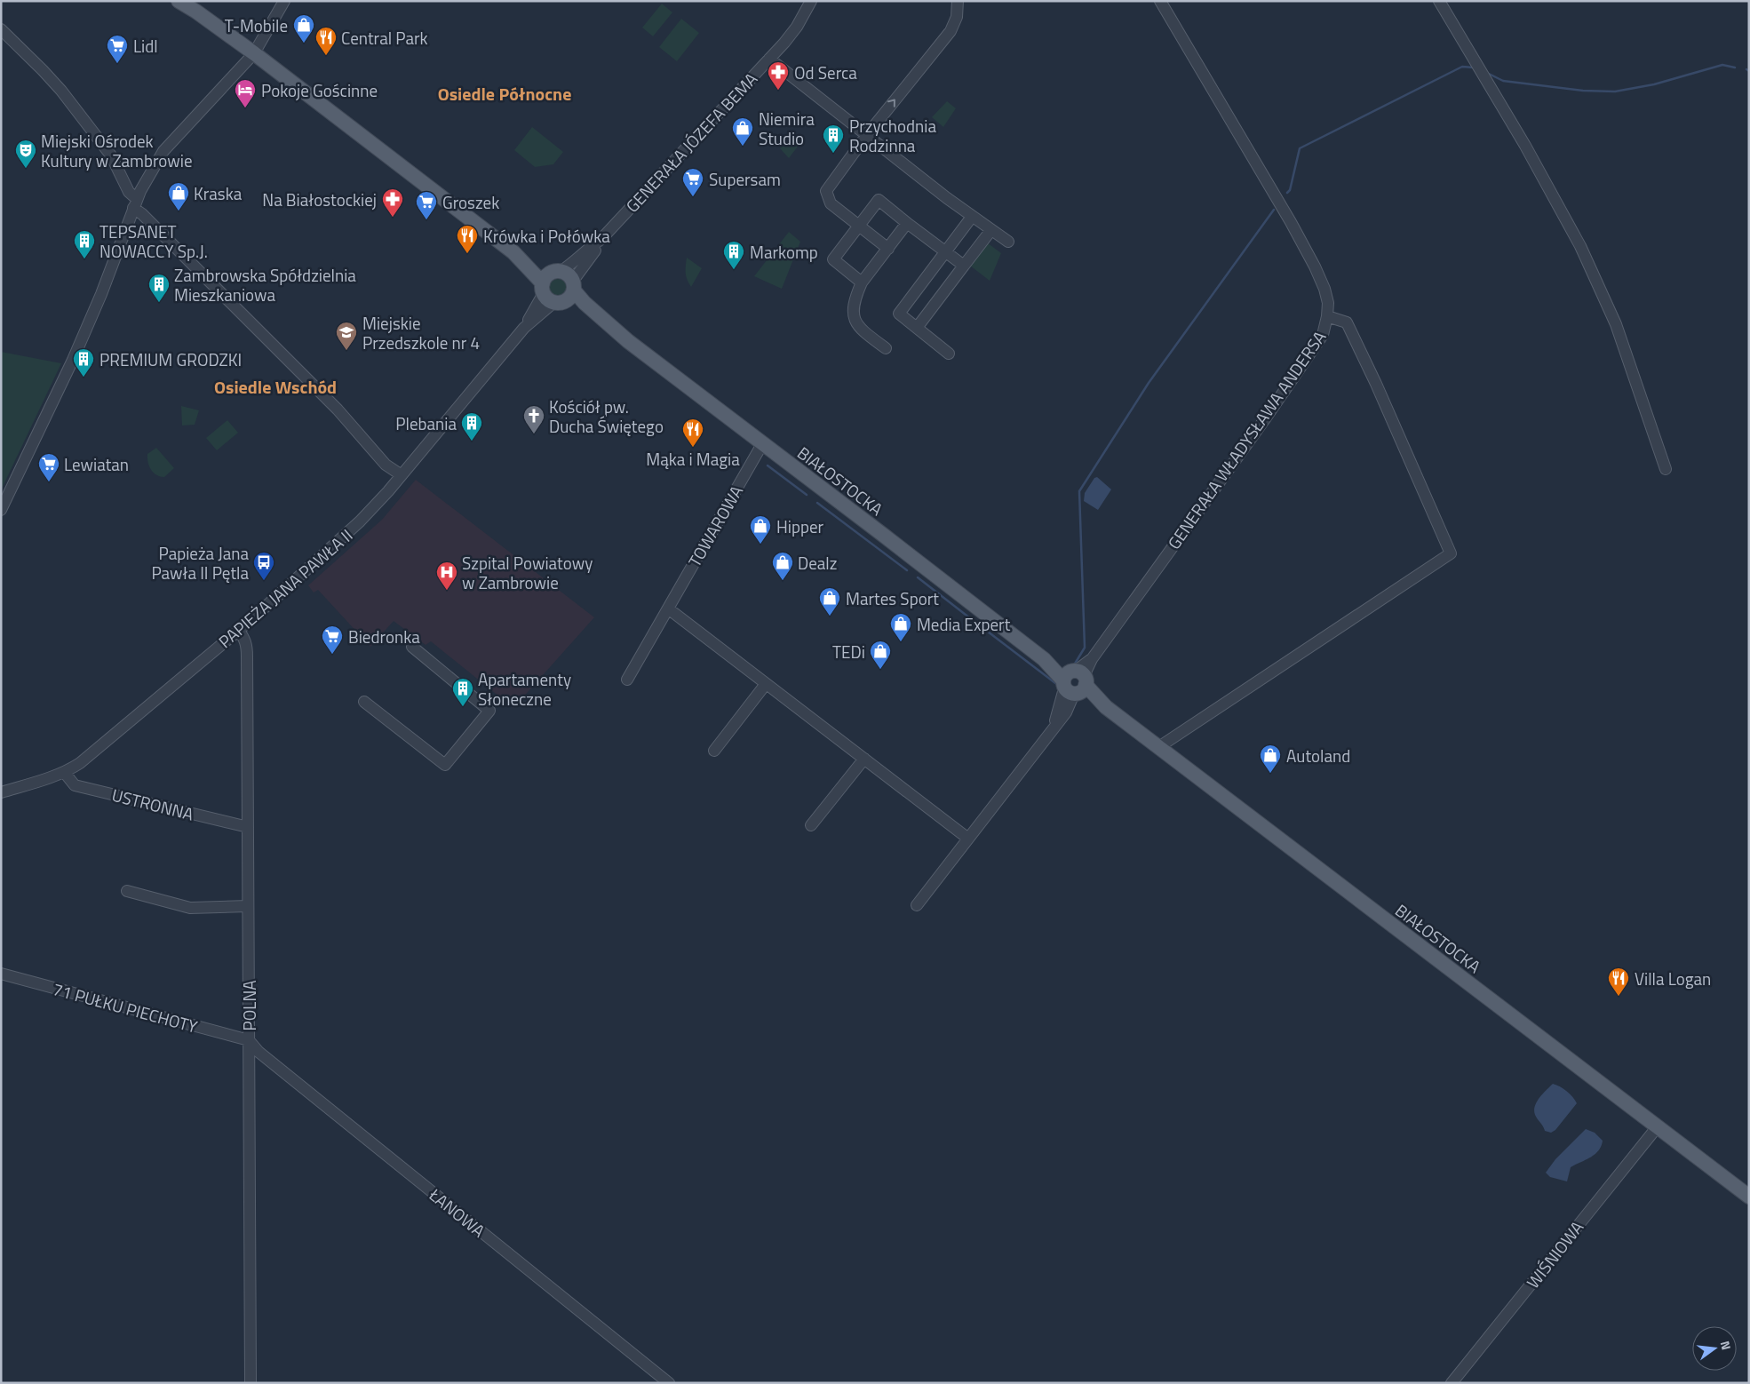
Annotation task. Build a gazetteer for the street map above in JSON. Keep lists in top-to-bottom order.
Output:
{
  "streets": {
    "main road": ["BIAŁOSTOCKA"],
    "street": [
      "GENERAŁA JÓZEFA BEMA",
      "GENERAŁA WŁADYSŁAWA ANDERSA",
      "TOWAROWA",
      "PAPIEŻA JANA PAWŁA II",
      "USTRONNA",
      "POLNA",
      "71 PUŁKU PIECHOTY",
      "ŁANOWA",
      "WIŚNIOWA"
    ]
  },
  "crossings": [
    ["GENERAŁA JÓZEFA BEMA", "BIAŁOSTOCKA"],
    ["GENERAŁA JÓZEFA BEMA", "PAPIEŻA JANA PAWŁA II"],
    ["GENERAŁA WŁADYSŁAWA ANDERSA", "BIAŁOSTOCKA"],
    ["BIAŁOSTOCKA", "TOWAROWA"],
    ["BIAŁOSTOCKA", "PAPIEŻA JANA PAWŁA II"],
    ["BIAŁOSTOCKA", "WIŚNIOWA"],
    ["PAPIEŻA JANA PAWŁA II", "USTRONNA"],
    ["PAPIEŻA JANA PAWŁA II", "POLNA"],
    ["USTRONNA", "POLNA"],
    ["POLNA", "71 PUŁKU PIECHOTY"],
    ["POLNA", "ŁANOWA"],
    ["71 PUŁKU PIECHOTY", "ŁANOWA"]
  ],
  "districts": ["Osiedle Północne", "Osiedle Wschód"],
  "places": {
    "shop": [
      "T-Mobile",
      "Niemira Studio",
      "Kraska",
      "Hipper",
      "Dealz",
      "Martes Sport",
      "Media Expert",
      "TEDi",
      "Autoland"
    ],
    "restaurant": [
      "Central Park",
      "Krówka i Połówka",
      "Mąka i Magia",
      "Villa Logan"
    ],
    "supermarket": [
      "Lidl",
      "Supersam",
      "Groszek",
      "Lewiatan",
      "Biedronka"
    ],
    "pharmacy": ["Od Serca", "Na Białostockiej"],
    "hotel": ["Pokoje Gościnne"],
    "building": [
      "Przychodnia Rodzinna",
      "TEPSANET NOWACCY Sp.J.",
      "Markomp",
      "Zambrowska Spółdzielnia Mieszkaniowa",
      "PREMIUM GRODZKI",
      "Plebania",
      "Apartamenty Słoneczne"
    ],
    "theatre": ["Miejski Ośrodek Kultury w Zambrowie"],
    "school or university": ["Miejskie Przedszkole nr 4"],
    "church": ["Kościół pw. Ducha Świętego"],
    "bus stop": ["Papieża Jana Pawła II Pętla"],
    "hospital": ["Szpital Powiatowy w Zambrowie"]
  },
  "north": "right"
}
